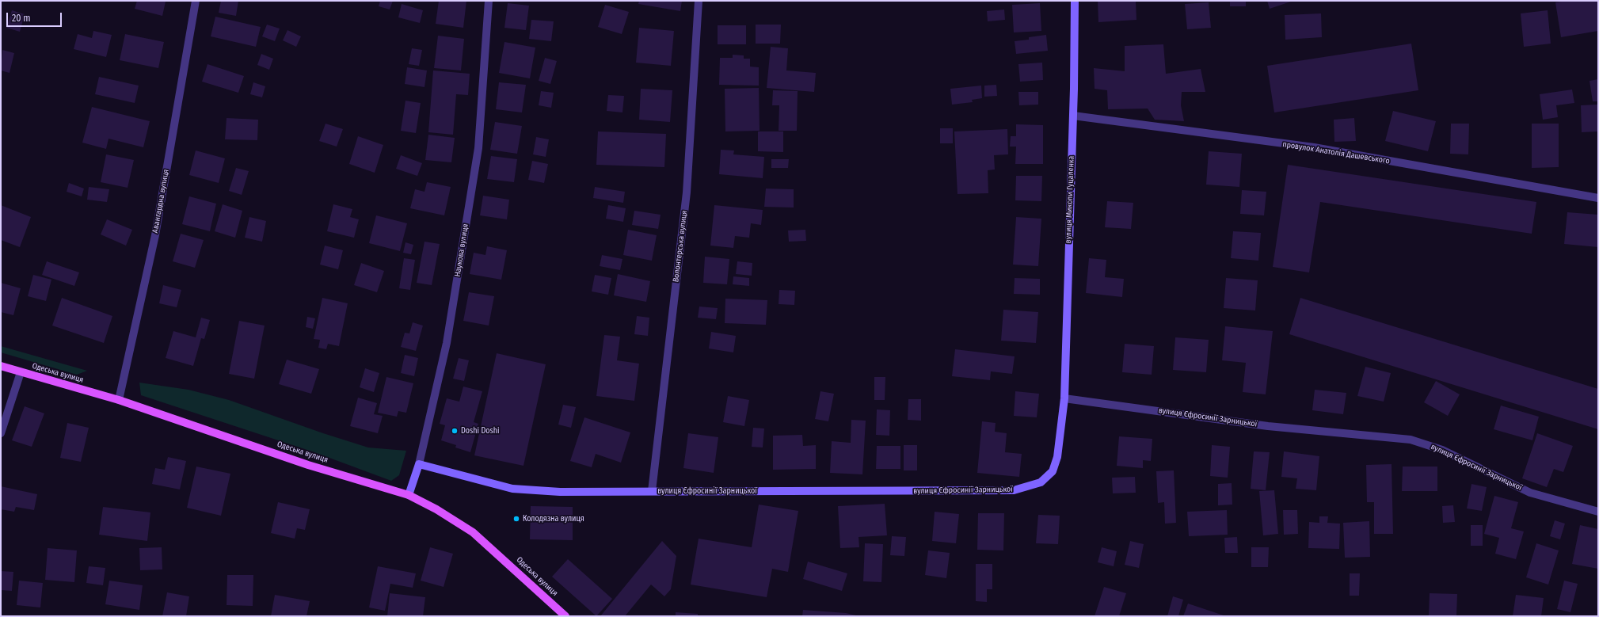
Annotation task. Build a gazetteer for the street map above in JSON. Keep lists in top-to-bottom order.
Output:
{
  "streets": {
    "main road": ["Одеська вулиця"],
    "street": [
      "провулок Анатолія Дашевського",
      "вулиця Миколи Гуцаленка",
      "Авангардна вулиця",
      "Волонтерська вулиця",
      "Наукова вулиця",
      "вулиця Єфросинії Зарницької"
    ]
  },
  "crossings": [
    ["провулок Анатолія Дашевського", "вулиця Миколи Гуцаленка"],
    ["вулиця Миколи Гуцаленка", "вулиця Єфросинії Зарницької"],
    ["Авангардна вулиця", "Одеська вулиця"],
    ["Волонтерська вулиця", "вулиця Єфросинії Зарницької"],
    ["Наукова вулиця", "Одеська вулиця"],
    ["Наукова вулиця", "вулиця Єфросинії Зарницької"]
  ],
  "places": ["Doshi Doshi", "Колодязна вулиця"],
  "scale_bar": "20 m"
}
